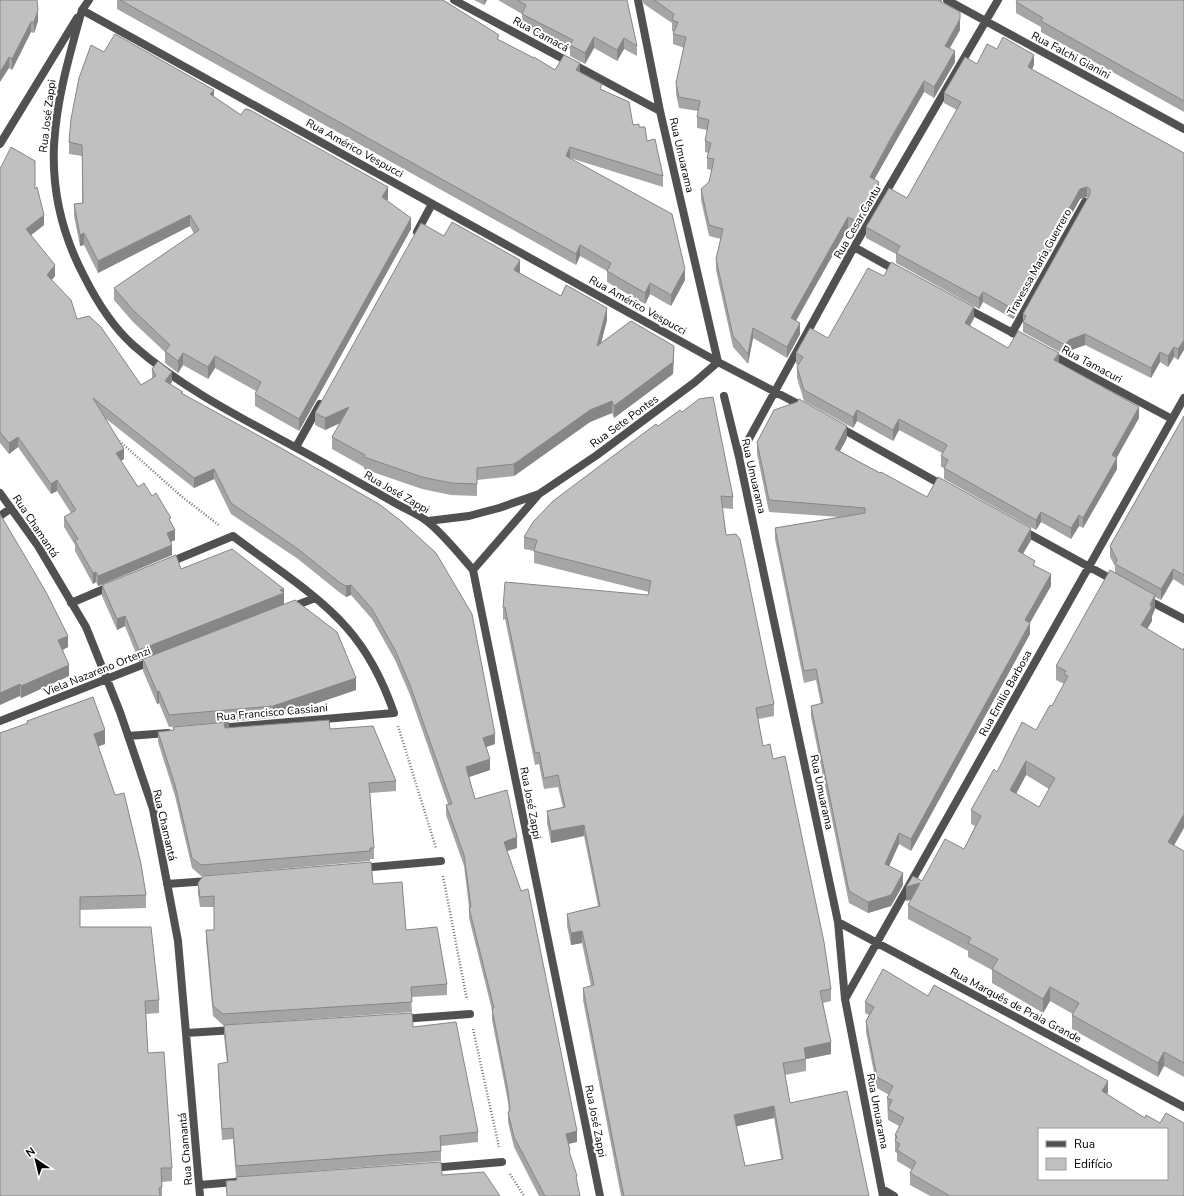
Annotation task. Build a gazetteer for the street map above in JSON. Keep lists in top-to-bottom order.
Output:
{
  "streets": {
    "street": [
      "Rua Camacá",
      "Rua Falchi Gianini",
      "Rua José Zappi",
      "Rua Américo Vespucci",
      "Rua Umuarama",
      "Rua Cesar Cantu",
      "Travessa Maria Guerrero",
      "Rua Tamacuri",
      "Rua Sete Pontes",
      "Rua Chamantá",
      "Viela Nazareno Ortenzi",
      "Rua Emilio Barbosa",
      "Rua Francisco Cassiani",
      "Rua Marquês de Praia Grande"
    ]
  },
  "crossings": [
    ["Rua Camacá", "Rua Umuarama"],
    ["Rua Falchi Gianini", "Rua Cesar Cantu"],
    ["Rua José Zappi", "Rua Américo Vespucci"],
    ["Rua José Zappi", "Rua Sete Pontes"],
    ["Rua Américo Vespucci", "Rua Umuarama"],
    ["Rua Américo Vespucci", "Rua Cesar Cantu"],
    ["Rua Américo Vespucci", "Rua Sete Pontes"],
    ["Rua Umuarama", "Rua Cesar Cantu"],
    ["Rua Umuarama", "Rua Sete Pontes"],
    ["Rua Umuarama", "Rua Emilio Barbosa"],
    ["Rua Umuarama", "Rua Marquês de Praia Grande"],
    ["Travessa Maria Guerrero", "Rua Tamacuri"],
    ["Rua Tamacuri", "Rua Emilio Barbosa"],
    ["Rua Chamantá", "Viela Nazareno Ortenzi"],
    ["Rua Emilio Barbosa", "Rua Marquês de Praia Grande"]
  ],
  "legend": ["Rua", "Edifício"],
  "north": "top left"
}
